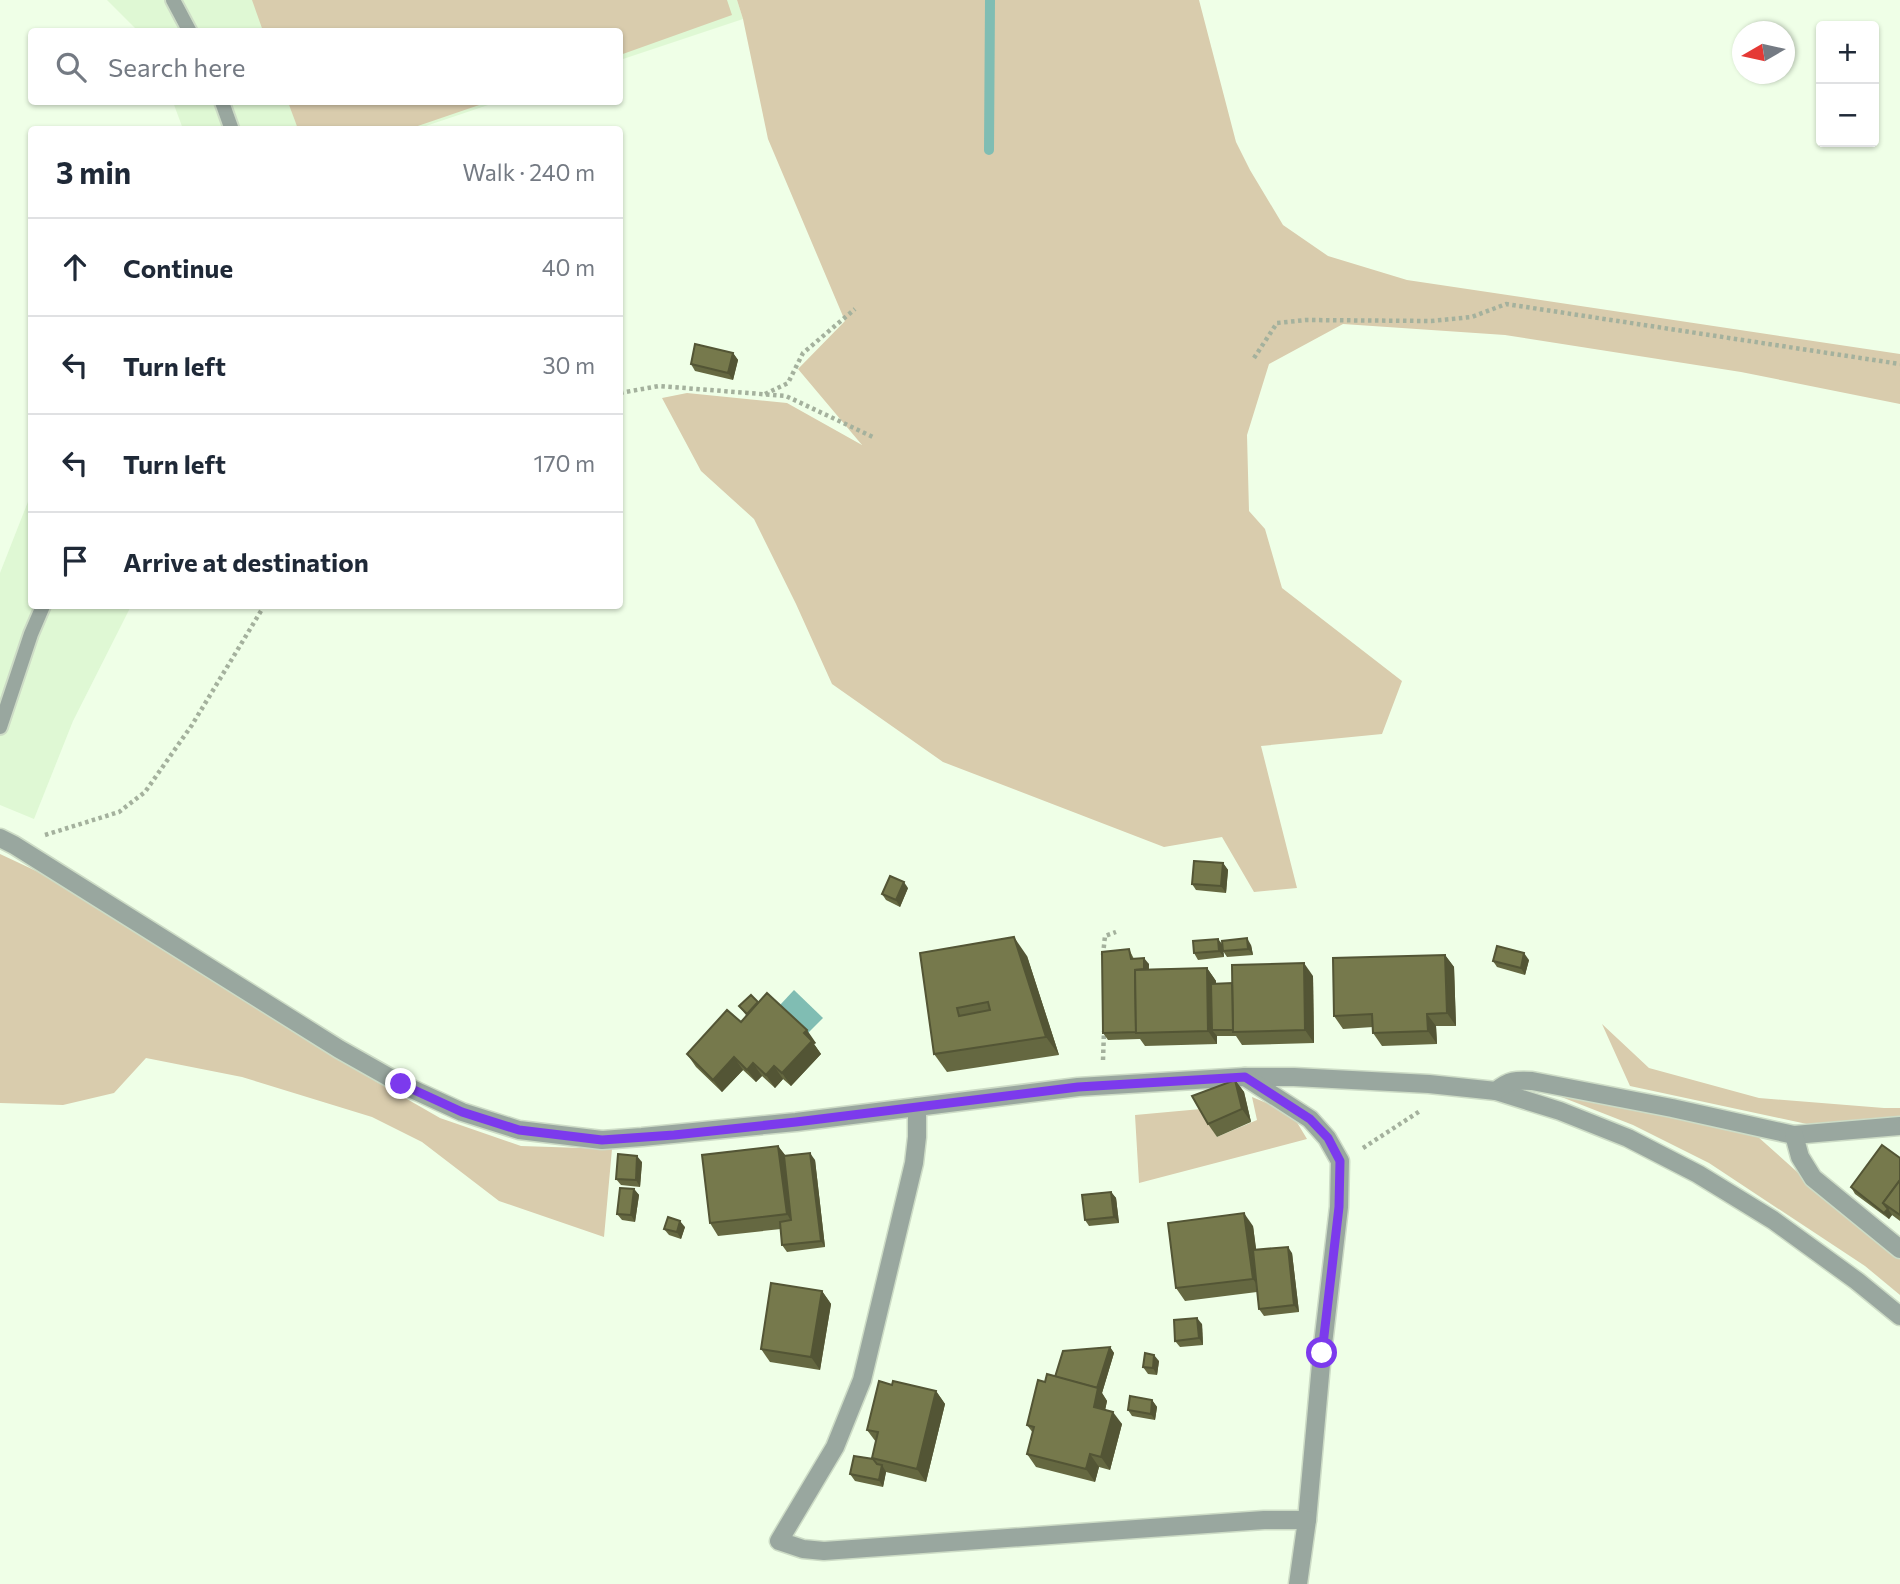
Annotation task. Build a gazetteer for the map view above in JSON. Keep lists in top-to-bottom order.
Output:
{
  "north": "left",
  "page": {
    "map_buttons": ["+", "−"],
    "search": "Search here",
    "heading": ["3 min", "Walk · 240 m"],
    "list": [
      ["Continue", "40 m"],
      ["Turn left", "30 m"],
      ["Turn left", "170 m"],
      "Arrive at destination"
    ]
  }
}
